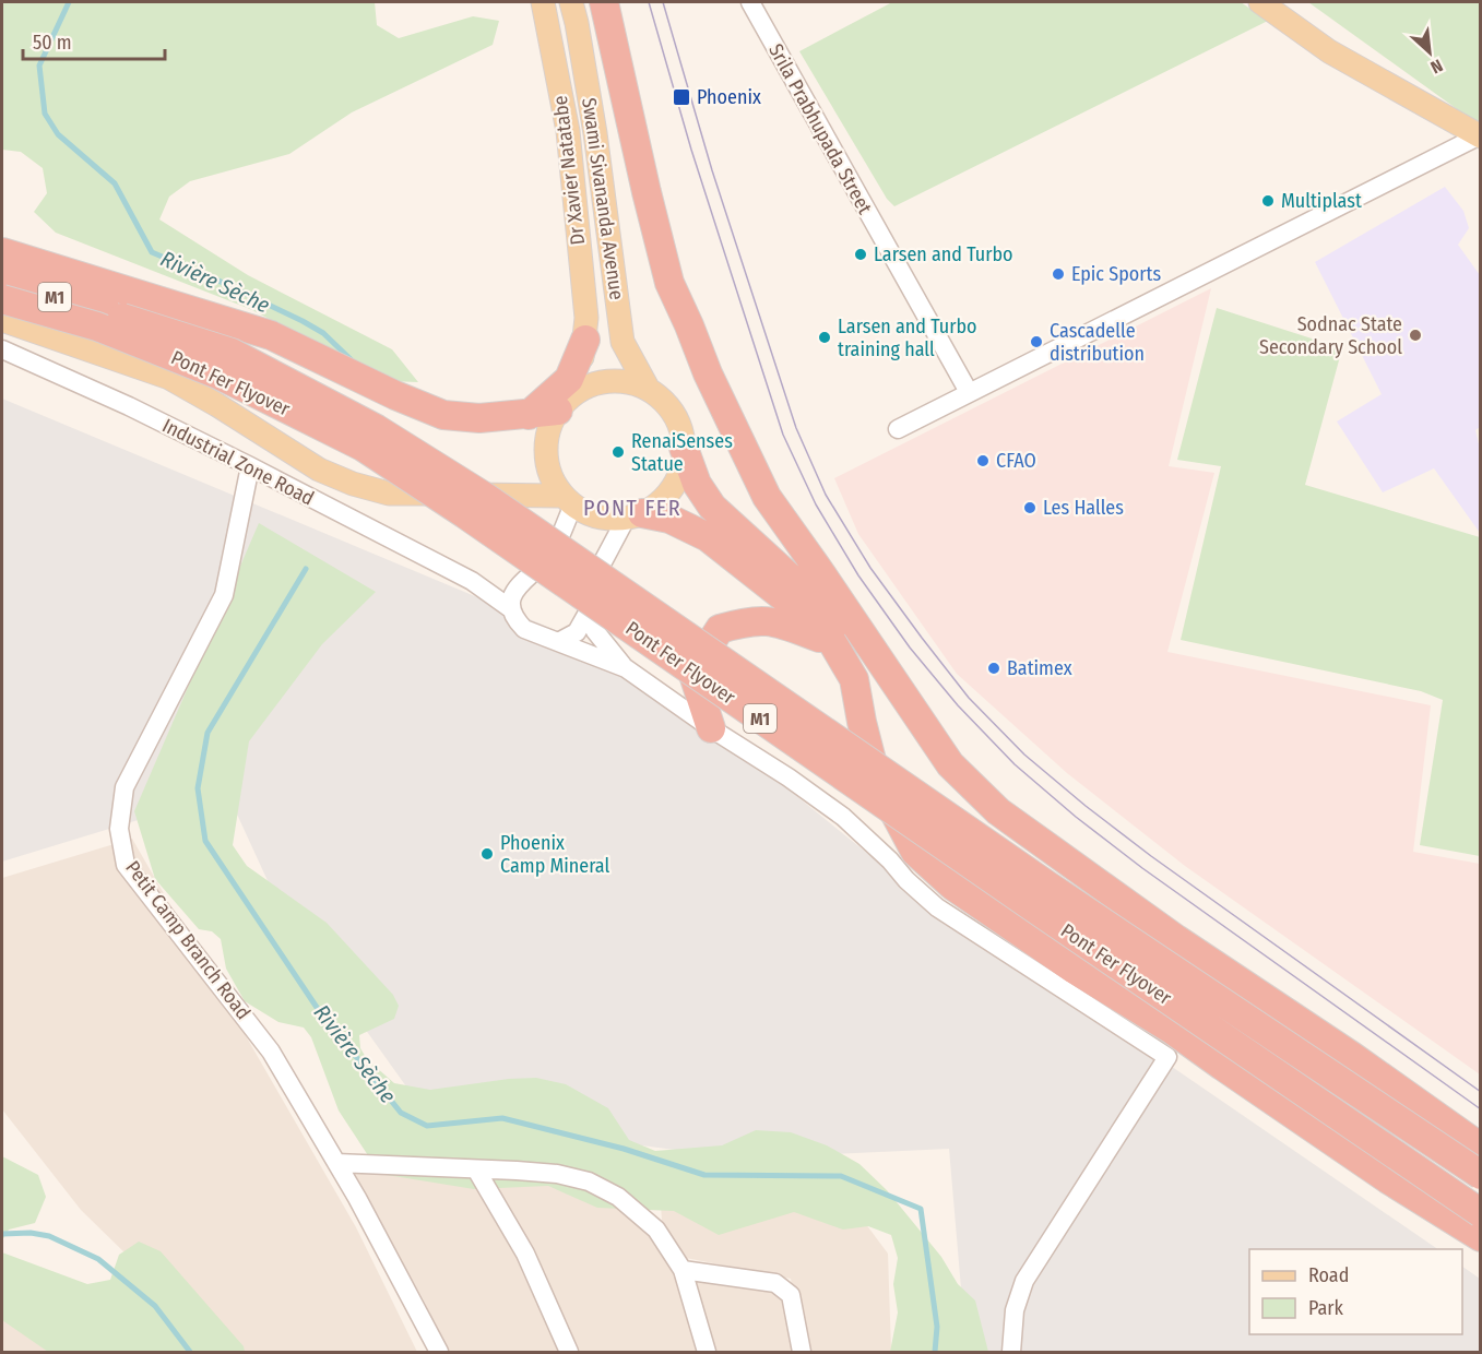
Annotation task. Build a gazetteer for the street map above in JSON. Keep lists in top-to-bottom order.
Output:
{
  "streets": {
    "highway": ["M1", "Pont Fer Flyover"],
    "main road": ["Dr Xavier Natatabe", "Swami Sivananda Avenue"],
    "street": ["Srila Prabhupada Street", "Industrial Zone Road", "Petit Camp Branch Road"]
  },
  "crossings": [
    ["Dr Xavier Natatabe", "Swami Sivananda Avenue"],
    ["Industrial Zone Road", "Petit Camp Branch Road"]
  ],
  "districts": ["PONT FER"],
  "water": ["Rivière Sèche"],
  "places": {
    "transit": ["Phoenix"],
    "other": [
      "Multiplast",
      "Larsen and Turbo",
      "Epic Sports",
      "Sodnac State Secondary School",
      "Larsen and Turbo training hall",
      "Cascadelle distribution",
      "RenaiSenses Statue",
      "CFAO",
      "Les Halles",
      "Batimex",
      "Phoenix Camp Mineral"
    ]
  },
  "legend": ["Road", "Park"],
  "scale_bar": "50 m",
  "north": "bottom right"
}
